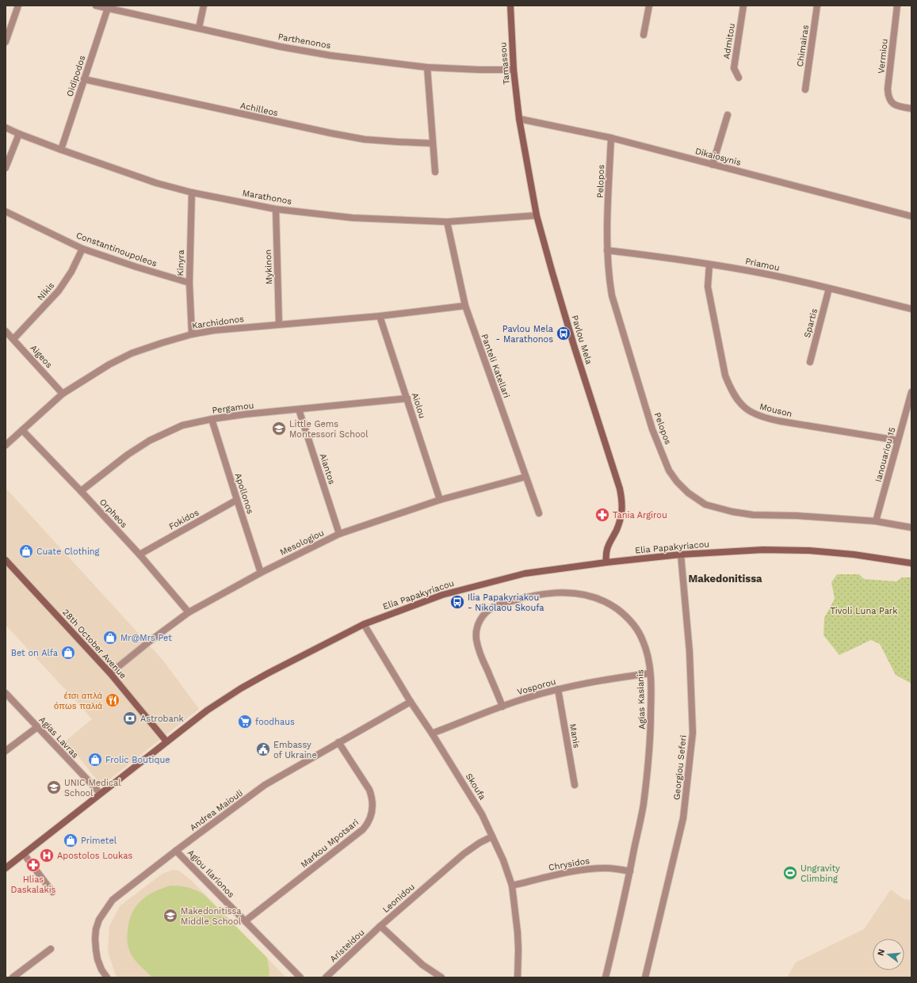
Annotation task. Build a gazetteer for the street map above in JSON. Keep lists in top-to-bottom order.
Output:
{
  "streets": {
    "main road": [
      "Tamassou",
      "Pavlou Mela",
      "Elia Papakyriacou",
      "28th October Avenue"
    ],
    "street": [
      "Parthenonos",
      "Admitou",
      "Chimairas",
      "Vermiou",
      "Oidipodos",
      "Achilleos",
      "Dikaiosynis",
      "Pelopos",
      "Marathonos",
      "Constantinoupoleos",
      "Kinyra",
      "Priamou",
      "Mykinon",
      "Nikis",
      "Karchidonos",
      "Spartis",
      "Aigeos",
      "Panteli Katellari",
      "Aiolou",
      "Pergamou",
      "Mouson",
      "Ianouariou 15",
      "Aiantos",
      "Apollonos",
      "Orpheos",
      "Fokidos",
      "Mesologiou",
      "Vosporou",
      "Agias Kasianis",
      "Manis",
      "Agias Lavras",
      "Georgiou Seferi",
      "Skoufa",
      "Andrea Maiouli",
      "Markou Mpotsari",
      "Chrysidos",
      "Agiou Ilarionos",
      "Leonidou",
      "Aristeidou"
    ]
  },
  "crossings": [
    ["Parthenonos", "Tamassou"],
    ["Parthenonos", "Oidipodos"],
    ["Tamassou", "Dikaiosynis"],
    ["Tamassou", "Pavlou Mela"],
    ["Oidipodos", "Achilleos"],
    ["Oidipodos", "Marathonos"],
    ["Dikaiosynis", "Pelopos"],
    ["Dikaiosynis", "Pavlou Mela"],
    ["Pelopos", "Priamou"],
    ["Pelopos", "Ianouariou 15"],
    ["Marathonos", "Kinyra"],
    ["Marathonos", "Mykinon"],
    ["Marathonos", "Pavlou Mela"],
    ["Marathonos", "Panteli Katellari"],
    ["Constantinoupoleos", "Kinyra"],
    ["Constantinoupoleos", "Nikis"],
    ["Kinyra", "Karchidonos"],
    ["Priamou", "Spartis"],
    ["Priamou", "Mouson"],
    ["Mykinon", "Karchidonos"],
    ["Nikis", "Aigeos"],
    ["Karchidonos", "Aigeos"],
    ["Karchidonos", "Panteli Katellari"],
    ["Karchidonos", "Aiolou"],
    ["Karchidonos", "Orpheos"],
    ["Pavlou Mela", "Elia Papakyriacou"],
    ["Panteli Katellari", "Mesologiou"],
    ["Aiolou", "Pergamou"],
    ["Aiolou", "Mesologiou"],
    ["Pergamou", "Aiantos"],
    ["Pergamou", "Apollonos"],
    ["Pergamou", "Orpheos"],
    ["Mouson", "Ianouariou 15"],
    ["Aiantos", "Mesologiou"],
    ["Apollonos", "Fokidos"],
    ["Apollonos", "Mesologiou"],
    ["Orpheos", "Fokidos"],
    ["Orpheos", "Mesologiou"],
    ["Mesologiou", "28th October Avenue"],
    ["Elia Papakyriacou", "28th October Avenue"],
    ["Elia Papakyriacou", "Agias Lavras"],
    ["Elia Papakyriacou", "Georgiou Seferi"],
    ["Elia Papakyriacou", "Skoufa"],
    ["Vosporou", "Agias Kasianis"],
    ["Vosporou", "Manis"],
    ["Vosporou", "Skoufa"],
    ["Agias Kasianis", "Chrysidos"],
    ["Skoufa", "Andrea Maiouli"],
    ["Skoufa", "Chrysidos"],
    ["Skoufa", "Leonidou"],
    ["Andrea Maiouli", "Markou Mpotsari"],
    ["Andrea Maiouli", "Agiou Ilarionos"],
    ["Markou Mpotsari", "Agiou Ilarionos"],
    ["Leonidou", "Aristeidou"]
  ],
  "districts": ["Makedonitissa"],
  "parks": ["Tivoli Luna Park"],
  "places": {
    "bus stop": ["Pavlou Mela - Marathonos", "Ilia Papakyriakou - Nikolaou Skoufa"],
    "school or university": ["Little Gems Montessori School", "UNIC Medical School", "Makedonitissa Middle School"],
    "pharmacy": ["Tania Argirou", "Hlias Daskalakis"],
    "shop": [
      "Cuate Clothing",
      "Mr@Mrs Pet",
      "Bet on Alfa",
      "Frolic Boutique",
      "Primetel"
    ],
    "restaurant": ["έτσι απλά όπωs παλιά"],
    "bank": ["Astrobank"],
    "supermarket": ["foodhaus"],
    "public building": ["Embassy of Ukraine"],
    "hospital": ["Apostolos Loukas"],
    "sports": ["Ungravity Climbing"]
  },
  "north": "left"
}
